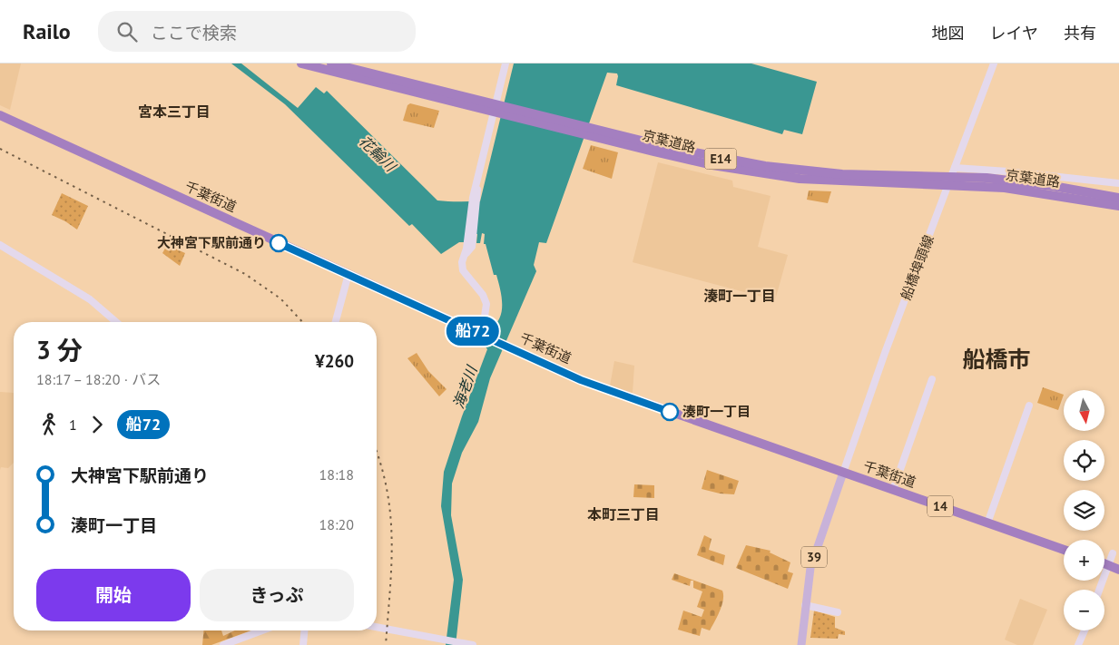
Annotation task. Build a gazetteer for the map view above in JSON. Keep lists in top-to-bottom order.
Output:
{
  "streets": {
    "highway": [
      "京葉道路",
      "E14",
      "千葉街道",
      "14"
    ],
    "main road": ["39"],
    "street": ["船橋埠頭線"]
  },
  "crossings": [
    ["千葉街道", "船橋埠頭線"],
    ["千葉街道", "39"],
    ["船橋埠頭線", "39"]
  ],
  "districts": [
    "宮本三丁目",
    "湊町一丁目",
    "船橋市",
    "本町三丁目"
  ],
  "water": ["花輪川", "海老川"],
  "places": ["大神宮下駅前通り", "湊町一丁目"],
  "lines": ["bus line 船72"],
  "north": "bottom",
  "page": {
    "header": "Railo",
    "search": "ここで検索",
    "nav": ["地図", "レイヤ", "共有"],
    "on_map": "船72",
    "heading": ["3 分", "18:17 – 18:20 · バス", "¥260"],
    "map_buttons": ["+", "−"],
    "legs": ["1", "船72"],
    "list": [
      {
        "name": "大神宮下駅前通り",
        "value": "18:18"
      },
      {
        "name": "湊町一丁目",
        "value": "18:20"
      }
    ],
    "buttons": ["開始", "きっぷ"]
  }
}
